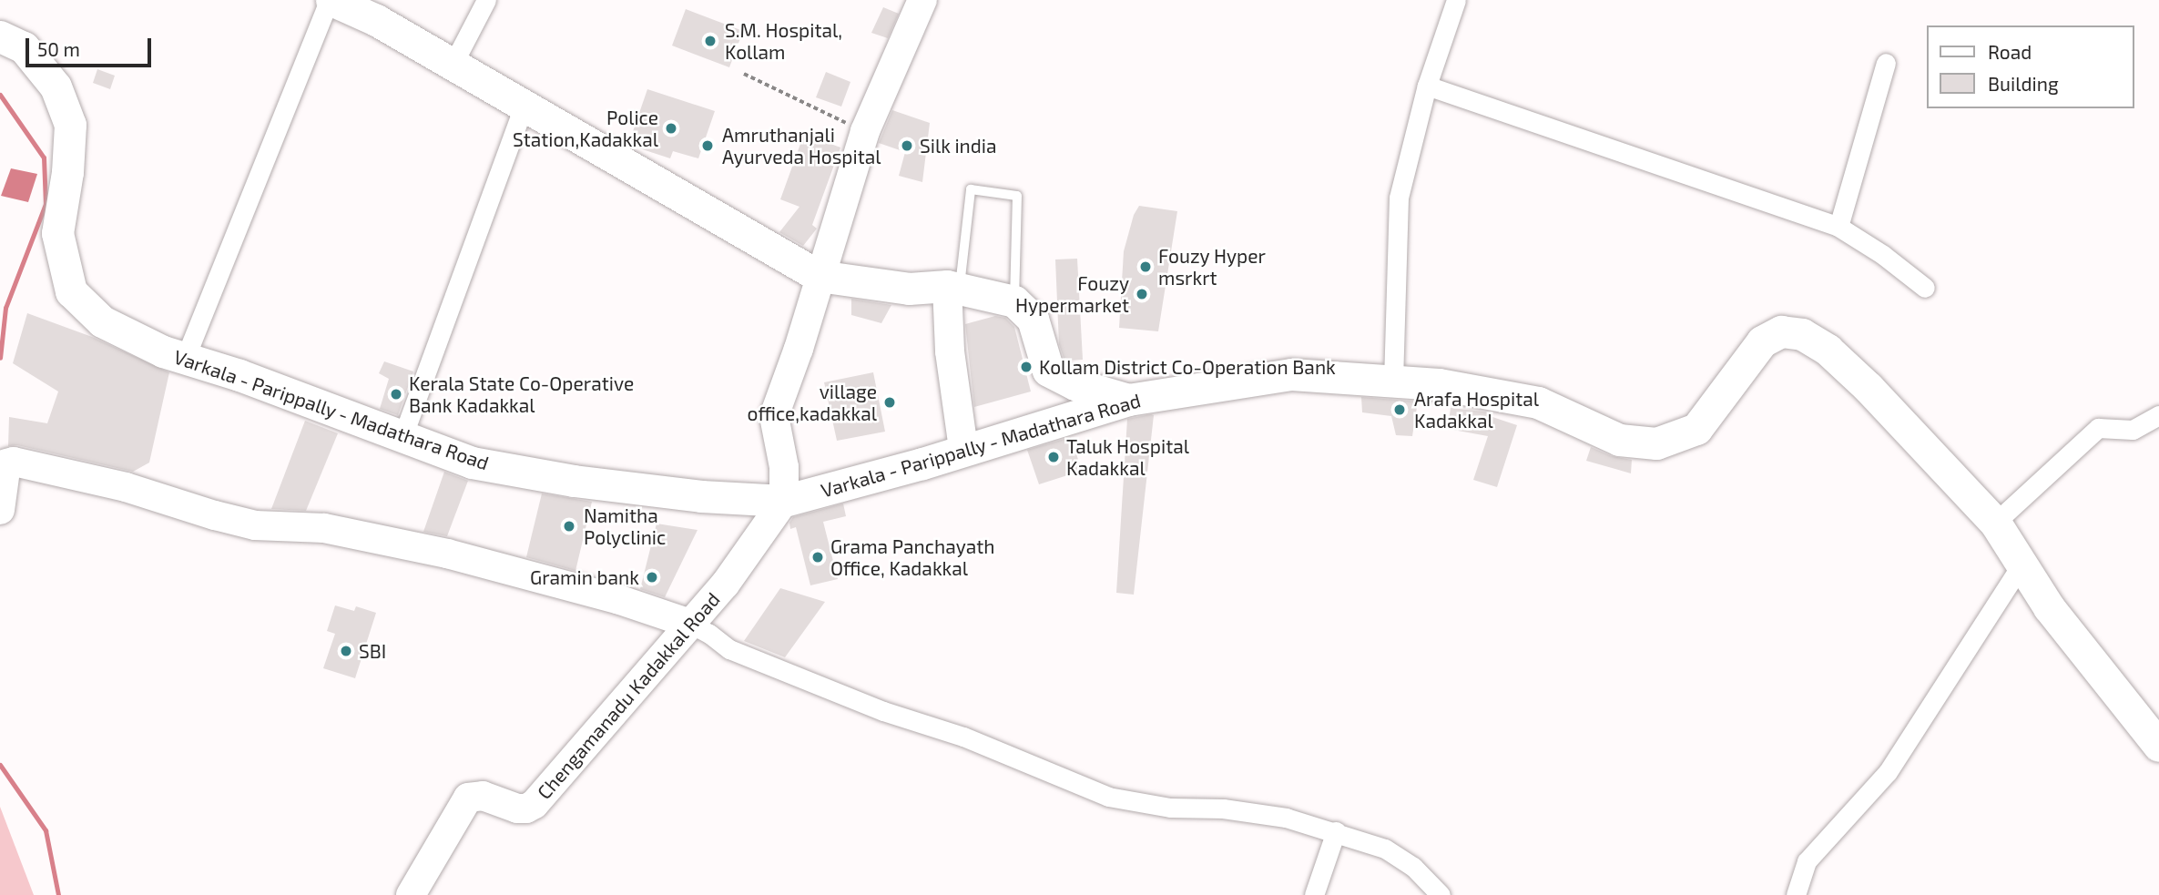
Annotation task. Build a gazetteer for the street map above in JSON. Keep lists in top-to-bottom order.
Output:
{
  "streets": {
    "main road": ["Varkala - Parippally - Madathara Road"],
    "street": ["Chengamanadu Kadakkal Road"]
  },
  "crossings": [
    ["Varkala - Parippally - Madathara Road", "Chengamanadu Kadakkal Road"]
  ],
  "places": [
    "S.M. Hospital, Kollam",
    "Police Station,Kadakkal",
    "Amruthanjali Ayurveda Hospital",
    "Silk india",
    "Fouzy Hyper msrkrt",
    "Fouzy Hypermarket",
    "Kollam District Co-Operation Bank",
    "Kerala State Co-Operative Bank Kadakkal",
    "village office,kadakkal",
    "Arafa Hospital Kadakkal",
    "Taluk Hospital Kadakkal",
    "Namitha Polyclinic",
    "Grama Panchayath Office, Kadakkal",
    "Gramin bank",
    "SBI"
  ],
  "legend": ["Road", "Building"],
  "scale_bar": "50 m"
}
